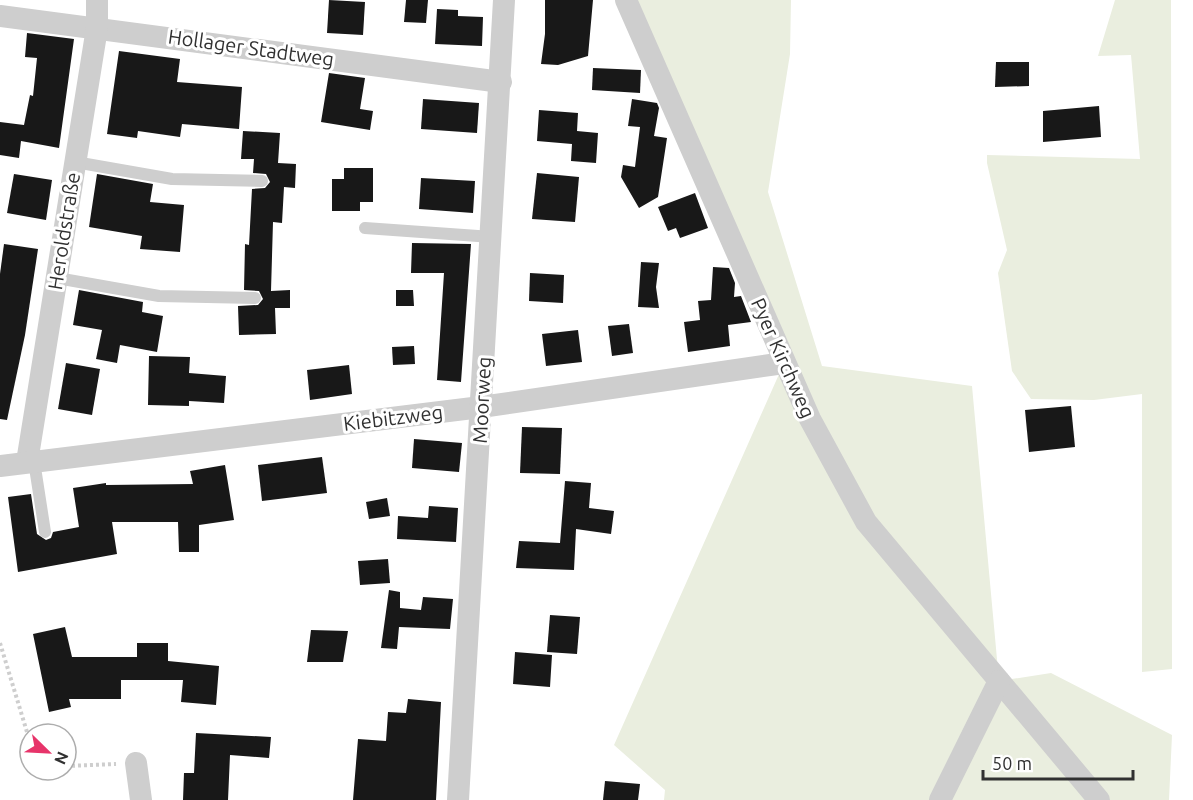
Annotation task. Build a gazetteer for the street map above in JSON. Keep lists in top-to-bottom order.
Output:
{
  "streets": {
    "street": [
      "Hollager Stadtweg",
      "Heroldstraße",
      "Pyer Kirchweg",
      "Moorweg",
      "Kiebitzweg"
    ]
  },
  "crossings": [
    ["Hollager Stadtweg", "Heroldstraße"],
    ["Hollager Stadtweg", "Moorweg"],
    ["Heroldstraße", "Kiebitzweg"],
    ["Pyer Kirchweg", "Kiebitzweg"],
    ["Moorweg", "Kiebitzweg"]
  ],
  "scale_bar": "50 m",
  "north": "bottom right"
}
